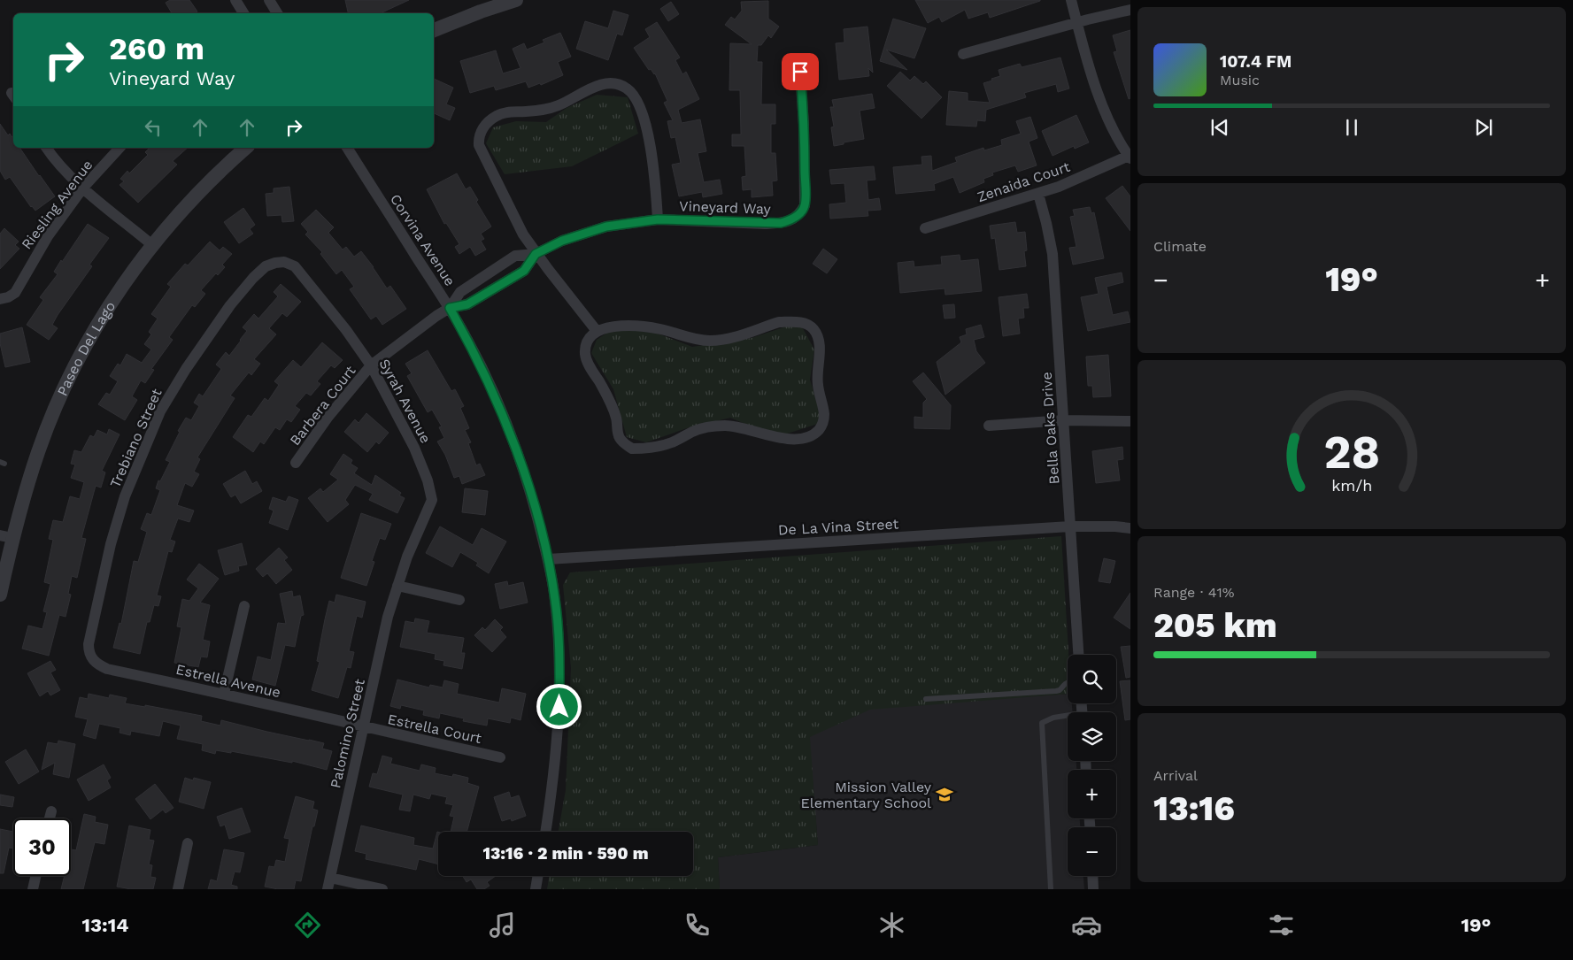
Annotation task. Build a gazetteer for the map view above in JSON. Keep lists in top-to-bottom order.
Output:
{
  "streets": {
    "street": [
      "Zenaida Court",
      "Riesling Avenue",
      "Vineyard Way",
      "Corvina Avenue",
      "Paseo Del Lago",
      "Syrah Avenue",
      "Barbera Court",
      "Bella Oaks Drive",
      "Trebiano Street",
      "De La Vina Street",
      "Estrella Avenue",
      "Estrella Court",
      "Palomino Street"
    ]
  },
  "crossings": [
    ["Zenaida Court", "Bella Oaks Drive"],
    ["Vineyard Way", "Corvina Avenue"],
    ["Vineyard Way", "Barbera Court"],
    ["Corvina Avenue", "Barbera Court"],
    ["Corvina Avenue", "De La Vina Street"],
    ["Syrah Avenue", "Barbera Court"],
    ["Syrah Avenue", "Trebiano Street"],
    ["Syrah Avenue", "Palomino Street"],
    ["Bella Oaks Drive", "De La Vina Street"],
    ["Trebiano Street", "Estrella Avenue"],
    ["Estrella Avenue", "Estrella Court"],
    ["Estrella Avenue", "Palomino Street"],
    ["Estrella Court", "Palomino Street"]
  ],
  "places": {
    "school or university": ["Mission Valley Elementary School"]
  },
  "page": {
    "turn": ["260 m", "Vineyard Way"],
    "song": ["107.4 FM", "Music"],
    "tile": [
      "Climate",
      ["Range · 41%", "205 km"],
      ["Arrival", "13:16"]
    ],
    "heat": ["−", "19°", "+"],
    "map_buttons": ["+", "−"],
    "limit": "30",
    "trip": "13:16 · 2 min · 590 m",
    "tabs": ["13:14", "19°"],
    "gauge": ["28", "km/h"]
  }
}
